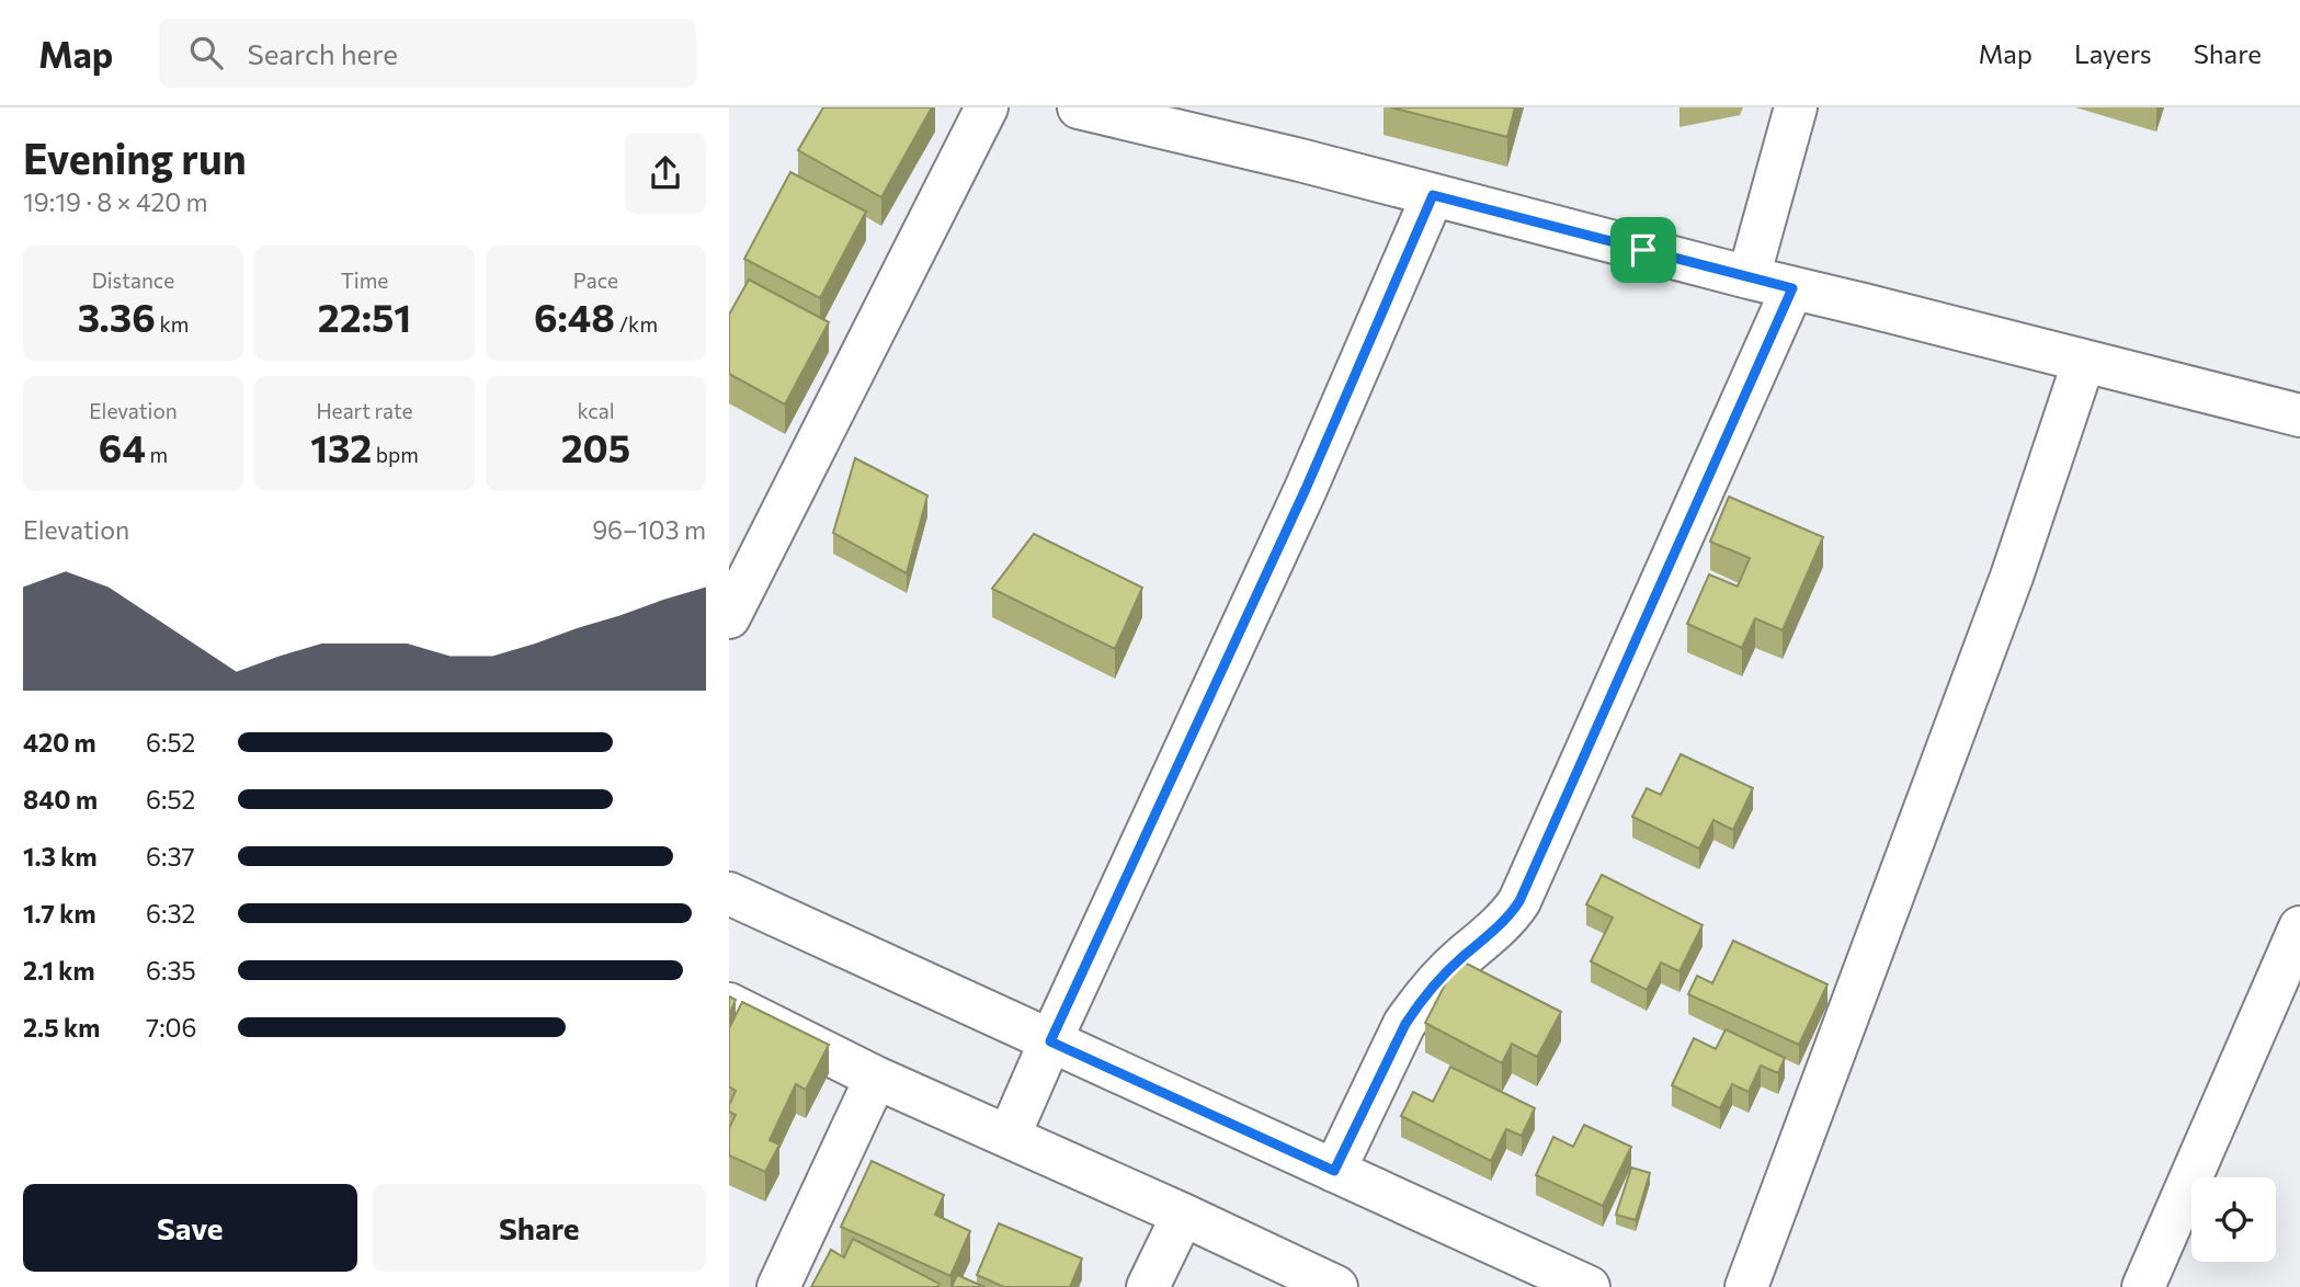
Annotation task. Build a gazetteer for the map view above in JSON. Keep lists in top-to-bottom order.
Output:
{
  "page": {
    "header": "Map",
    "search": "Search here",
    "nav": ["Map", "Layers", "Share"],
    "heading": ["Evening run", "19:19 · 8 × 420 m"],
    "stats": [
      ["Distance", "3.36 km"],
      ["Time", "22:51"],
      ["Pace", "6:48 /km"],
      ["Elevation", "64 m"],
      ["Heart rate", "132 bpm"],
      ["kcal", "205"]
    ],
    "chart": ["Elevation", "96–103 m"],
    "list": [
      {
        "name": "420 m",
        "note": "6:52"
      },
      {
        "name": "840 m",
        "note": "6:52"
      },
      {
        "name": "1.3 km",
        "note": "6:37"
      },
      {
        "name": "1.7 km",
        "note": "6:32"
      },
      {
        "name": "2.1 km",
        "note": "6:35"
      },
      {
        "name": "2.5 km",
        "note": "7:06"
      }
    ],
    "buttons": ["Save", "Share"]
  }
}
